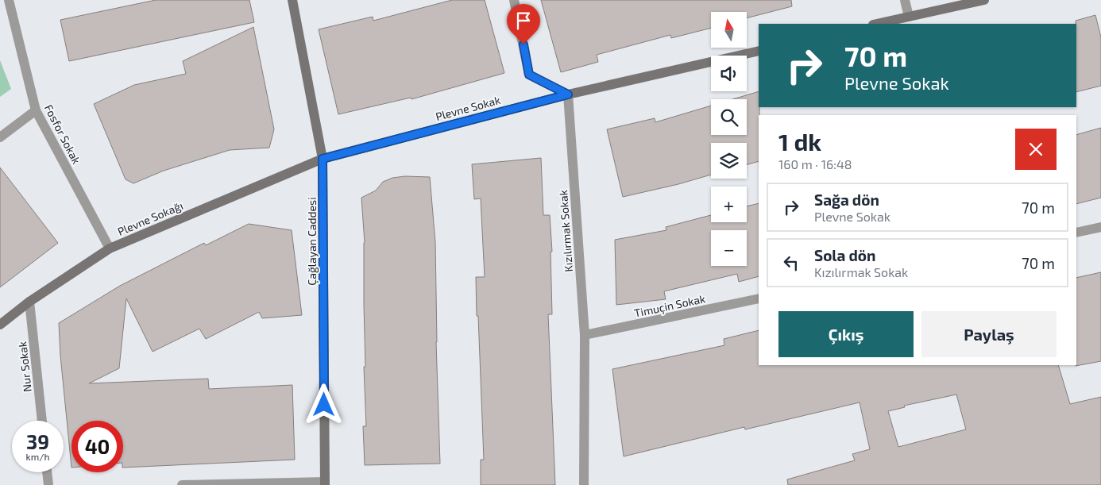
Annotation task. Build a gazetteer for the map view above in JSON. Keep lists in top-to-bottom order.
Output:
{
  "streets": {
    "street": [
      "Plevne Sokak",
      "Fosfor Sokak",
      "Plevne Sokağı",
      "Kızılırmak Sokak",
      "Çağlayan Caddesi",
      "Timuçin Sokak",
      "Nur Sokak"
    ]
  },
  "crossings": [
    ["Plevne Sokak", "Plevne Sokağı"],
    ["Plevne Sokak", "Kızılırmak Sokak"],
    ["Plevne Sokak", "Çağlayan Caddesi"],
    ["Fosfor Sokak", "Plevne Sokağı"],
    ["Plevne Sokağı", "Çağlayan Caddesi"],
    ["Plevne Sokağı", "Nur Sokak"],
    ["Kızılırmak Sokak", "Timuçin Sokak"]
  ],
  "north": "top",
  "page": {
    "map_buttons": ["+", "−"],
    "turn": ["70 m", "Plevne Sokak"],
    "heading": ["1 dk", "160 m · 16:48"],
    "list": [
      {
        "name": "Sağa dön",
        "note": "Plevne Sokak",
        "value": "70 m"
      },
      {
        "name": "Sola dön",
        "note": "Kızılırmak Sokak",
        "value": "70 m"
      }
    ],
    "buttons": ["Çıkış", "Paylaş"],
    "speed": "39 km/h",
    "limit": "40"
  }
}
